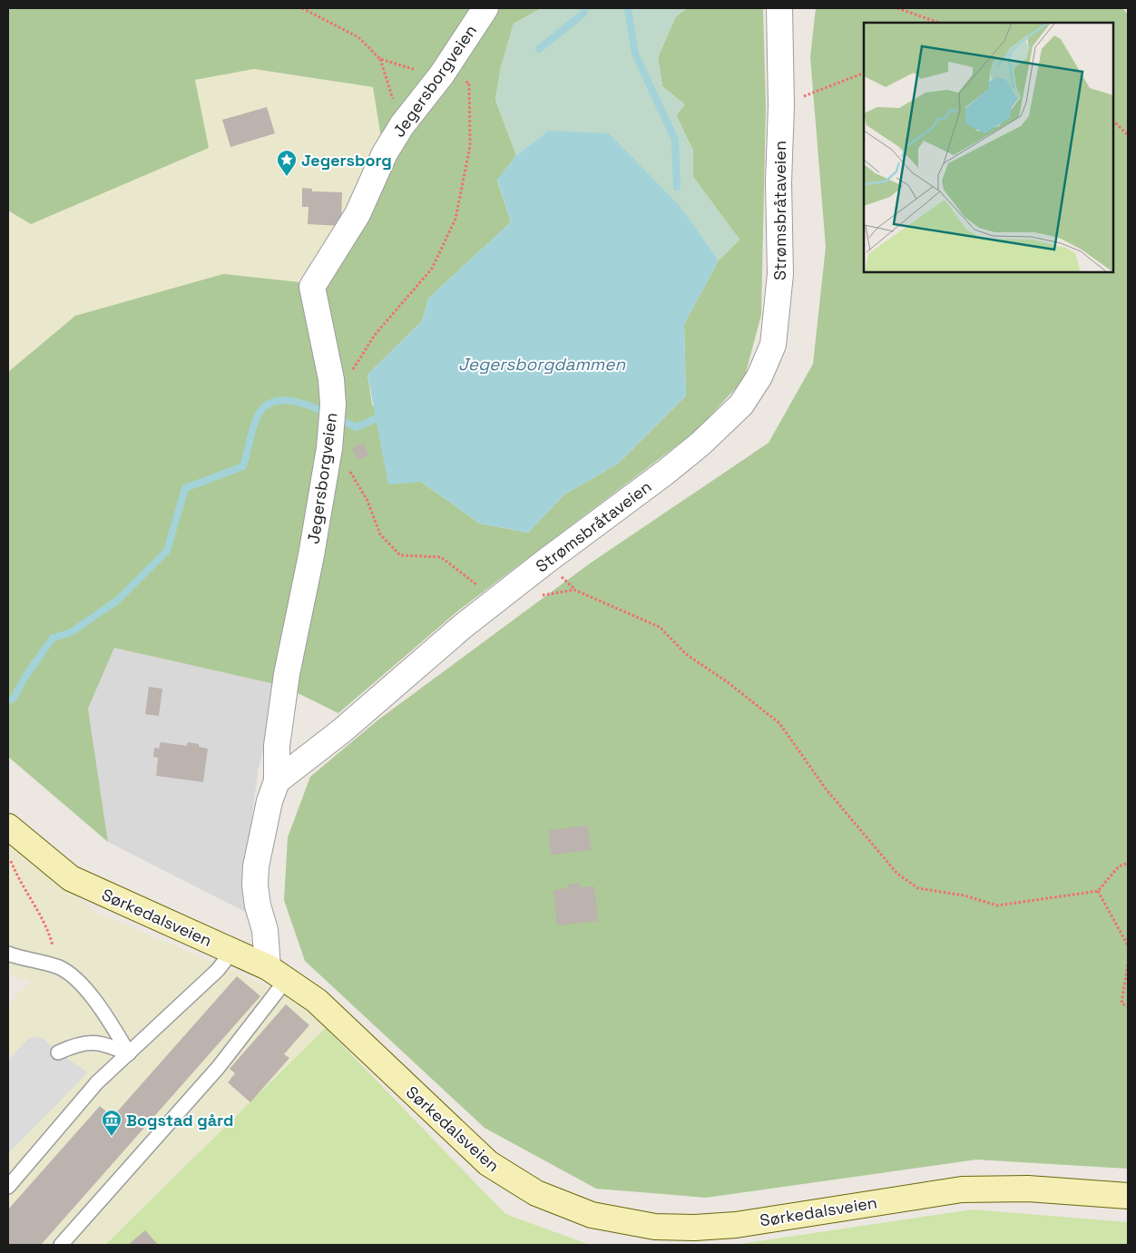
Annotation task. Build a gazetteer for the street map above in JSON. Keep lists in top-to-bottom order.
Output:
{
  "streets": {
    "street": ["Jegersborgveien", "Strømsbråtaveien", "Sørkedalsveien"]
  },
  "crossings": [
    ["Jegersborgveien", "Strømsbråtaveien"]
  ],
  "water": ["Jegersborgdammen"],
  "places": {
    "place": ["Jegersborg"],
    "museum": ["Bogstad gård"]
  }
}
